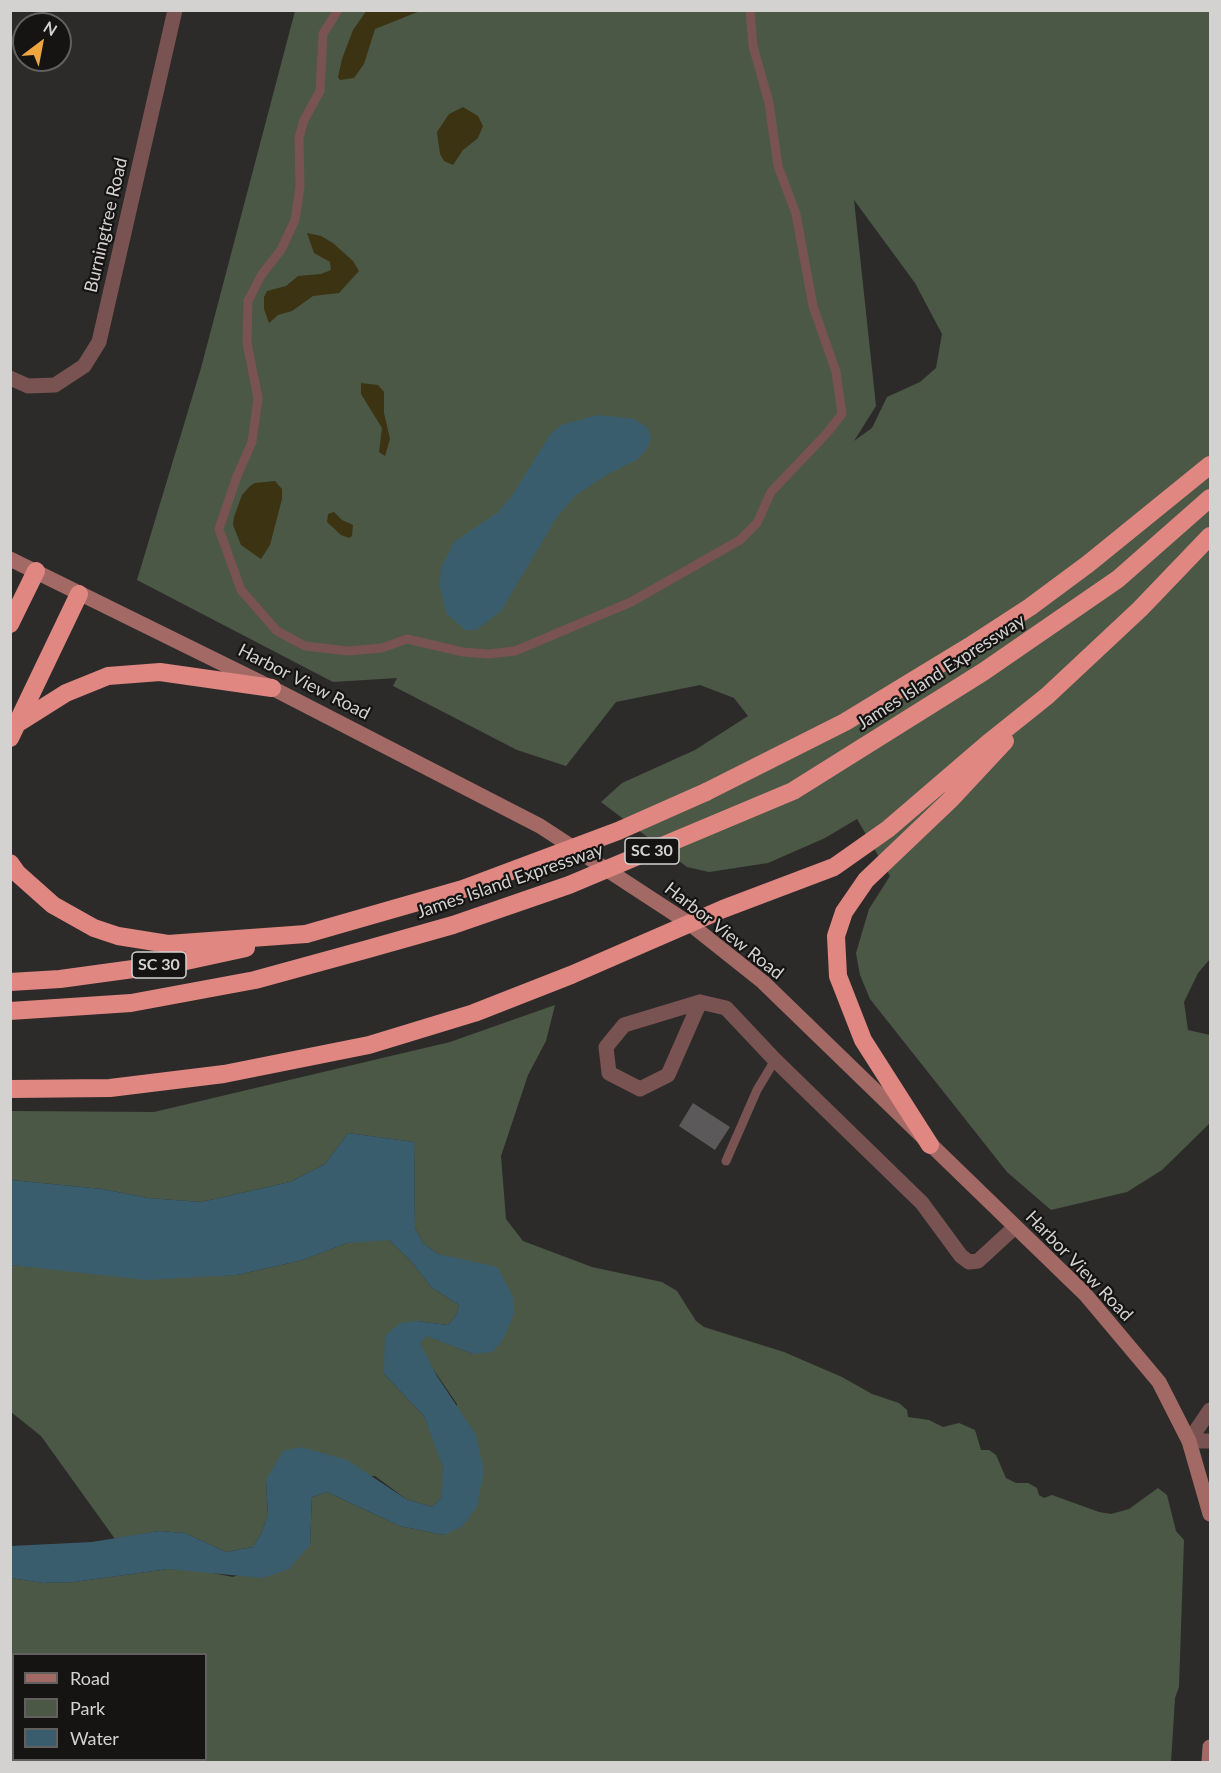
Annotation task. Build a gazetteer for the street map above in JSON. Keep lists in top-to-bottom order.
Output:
{
  "streets": {
    "highway": ["James Island Expressway", "SC 30"],
    "main road": ["Harbor View Road"],
    "street": ["Burningtree Road"]
  },
  "legend": ["Road", "Park", "Water"],
  "north": "top right"
}
